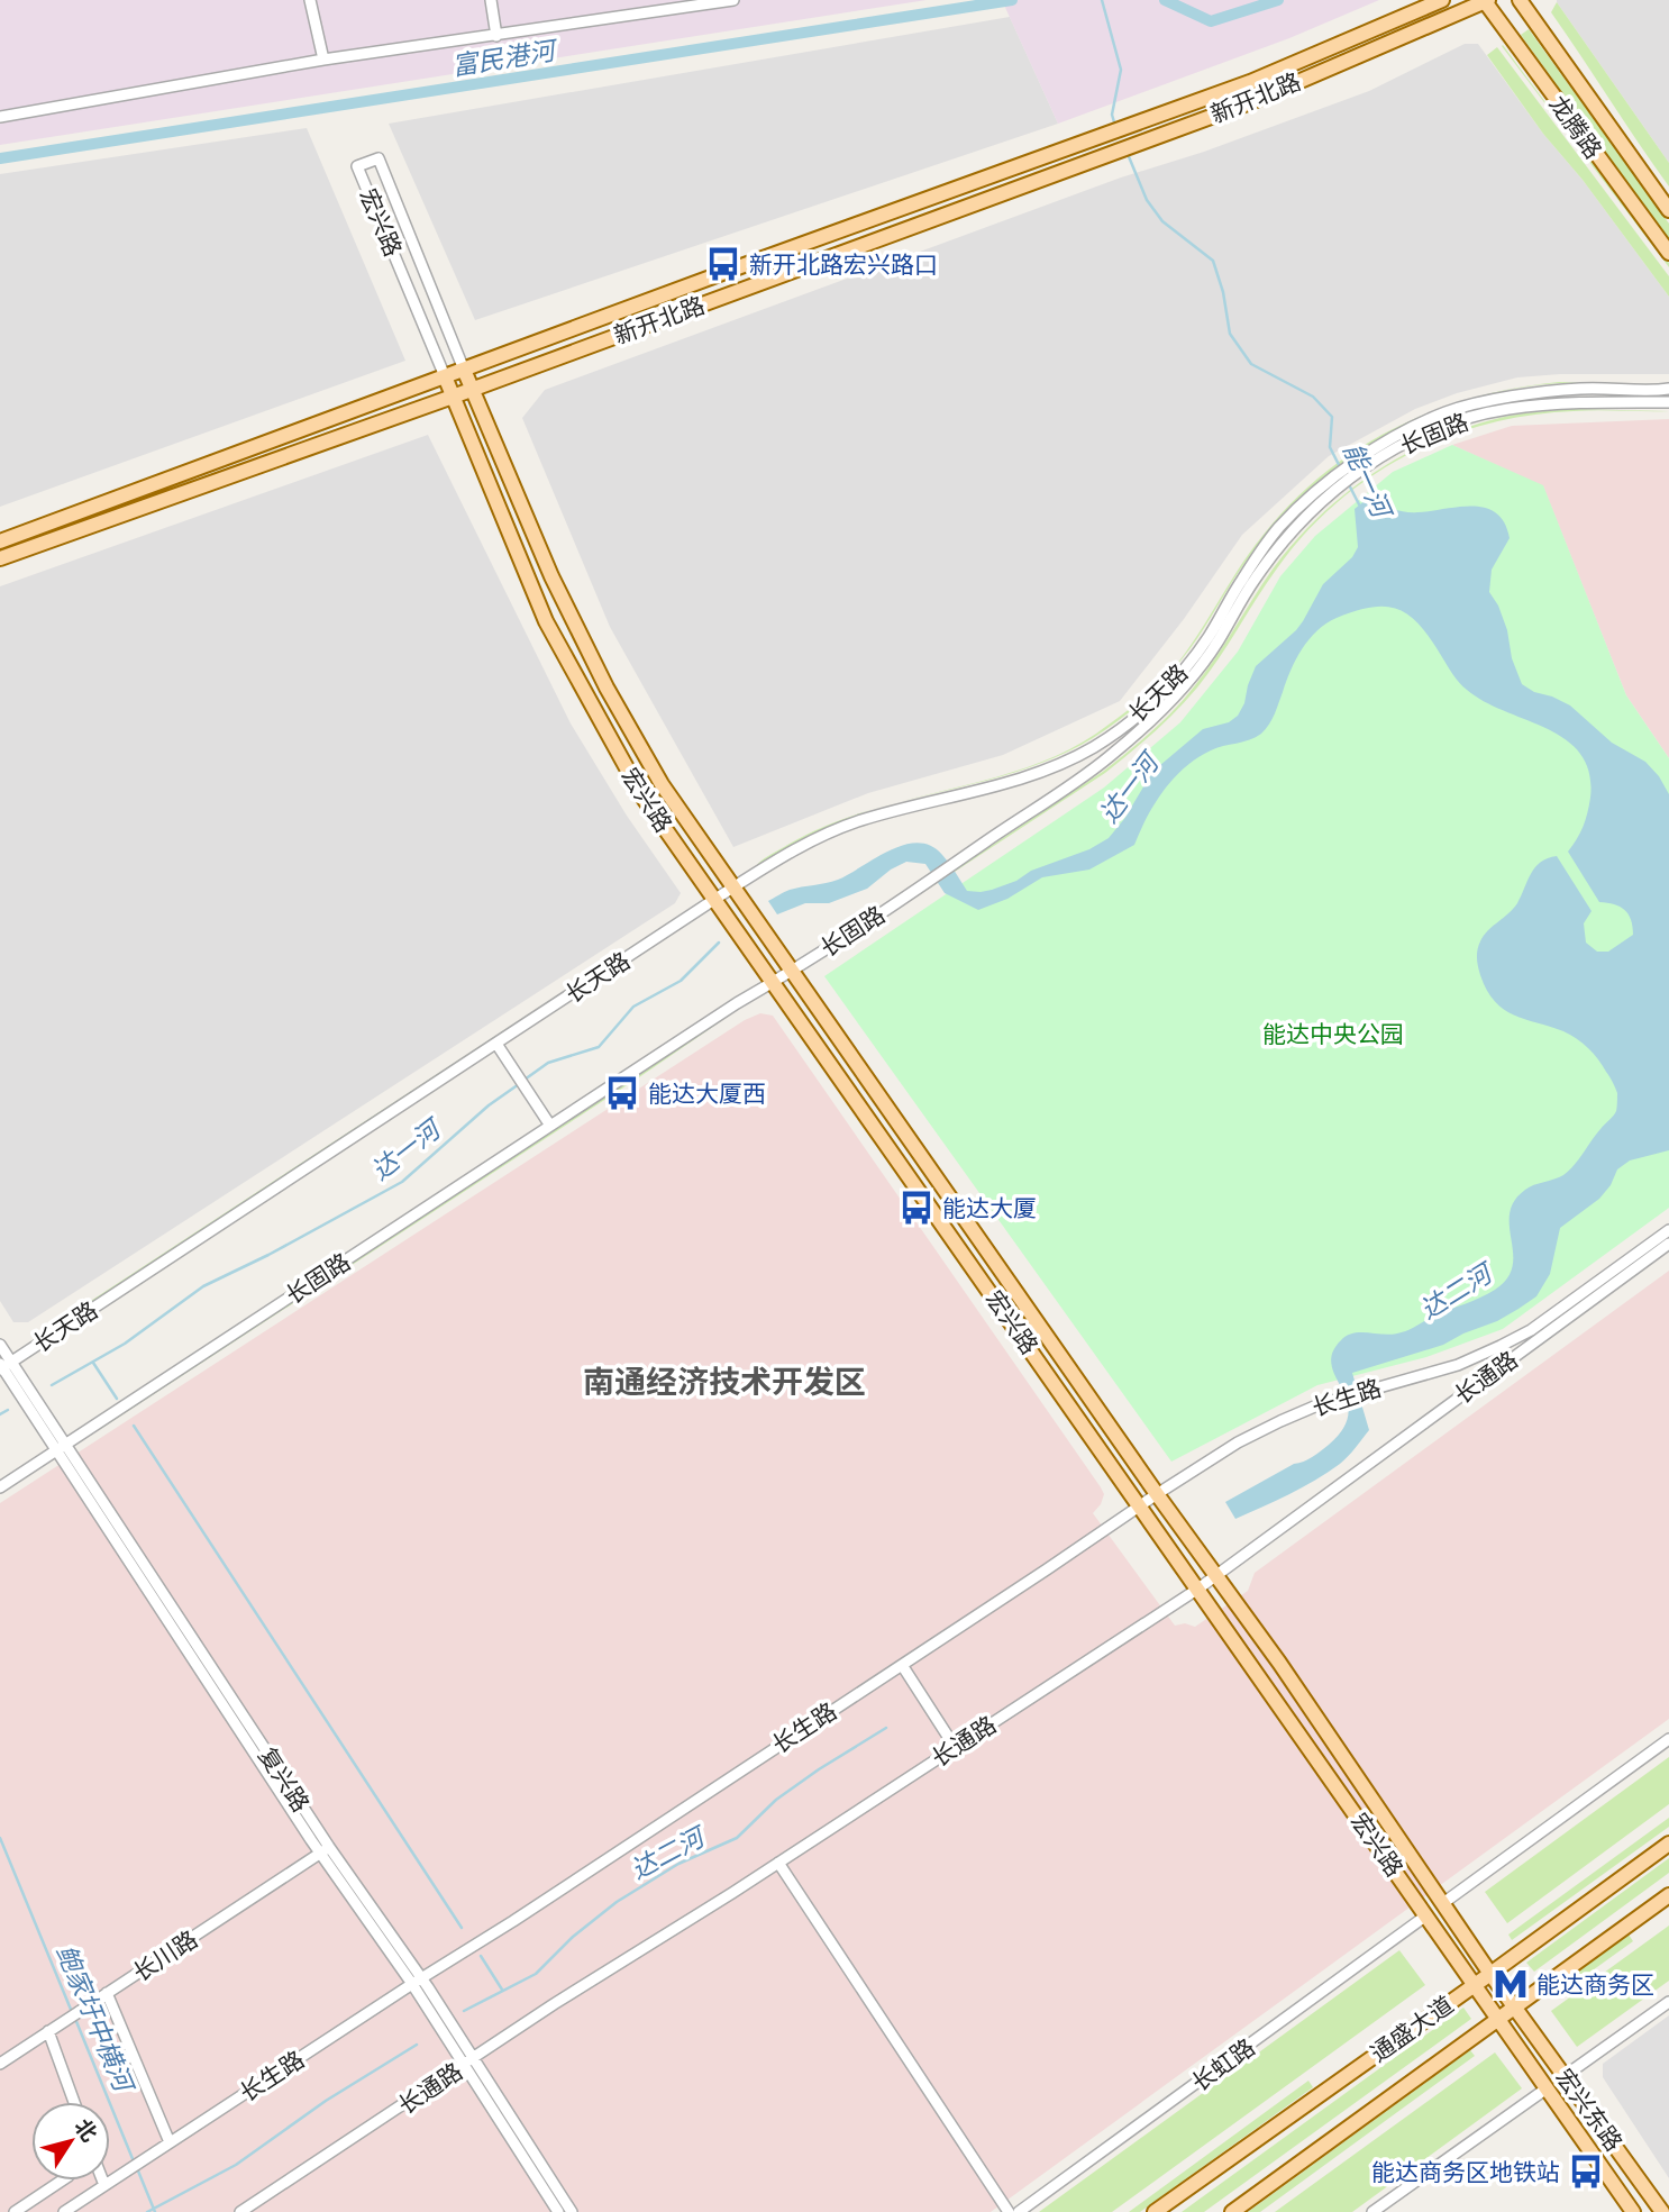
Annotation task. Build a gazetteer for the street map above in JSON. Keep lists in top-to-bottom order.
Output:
{
  "streets": {
    "main road": [
      "新开北路",
      "龙腾路",
      "宏兴路",
      "通盛大道",
      "宏兴东路"
    ],
    "street": [
      "长固路",
      "长天路",
      "长通路",
      "长生路",
      "复兴路",
      "长川路",
      "长虹路"
    ]
  },
  "crossings": [
    ["新开北路", "龙腾路"],
    ["新开北路", "宏兴路"],
    ["宏兴路", "长固路"],
    ["宏兴路", "长天路"],
    ["宏兴路", "长通路"],
    ["宏兴路", "长生路"],
    ["宏兴路", "通盛大道"],
    ["宏兴路", "长虹路"],
    ["宏兴路", "宏兴东路"],
    ["长固路", "长天路"],
    ["长固路", "复兴路"],
    ["长天路", "复兴路"],
    ["长通路", "复兴路"],
    ["长生路", "复兴路"],
    ["复兴路", "长川路"],
    ["通盛大道", "宏兴东路"]
  ],
  "districts": ["南通经济技术开发区"],
  "water": [
    "富民港河",
    "能一河",
    "达一河",
    "达二河",
    "鲍家圩中横河"
  ],
  "parks": ["能达中央公园"],
  "places": {
    "bus stop": [
      "新开北路宏兴路口",
      "能达大厦西",
      "能达大厦",
      "能达商务区地铁站"
    ],
    "metro station": ["能达商务区"]
  },
  "north": "top right"
}
